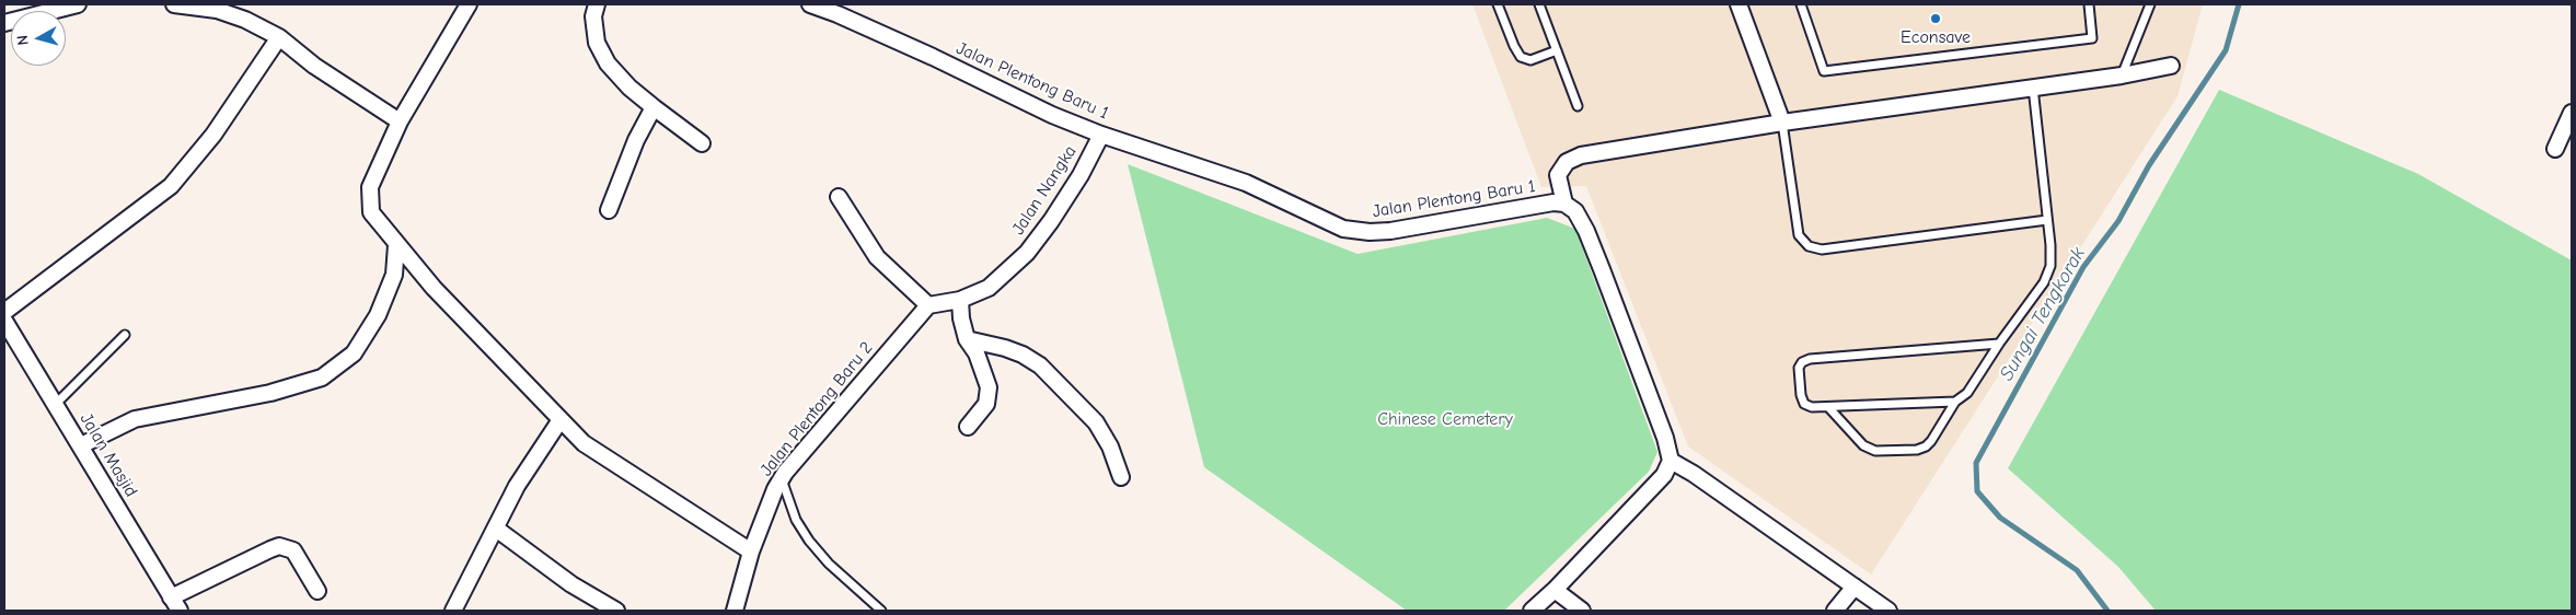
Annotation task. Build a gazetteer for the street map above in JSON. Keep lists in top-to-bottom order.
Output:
{
  "streets": {
    "street": [
      "Jalan Plentong Baru 1",
      "Jalan Nangka",
      "Jalan Plentong Baru 2",
      "Jalan Masjid"
    ]
  },
  "crossings": [
    ["Jalan Plentong Baru 1", "Jalan Nangka"],
    ["Jalan Nangka", "Jalan Plentong Baru 2"]
  ],
  "water": ["Sungai Tengkorak"],
  "parks": ["Chinese Cemetery"],
  "places": ["Econsave"],
  "north": "left"
}
